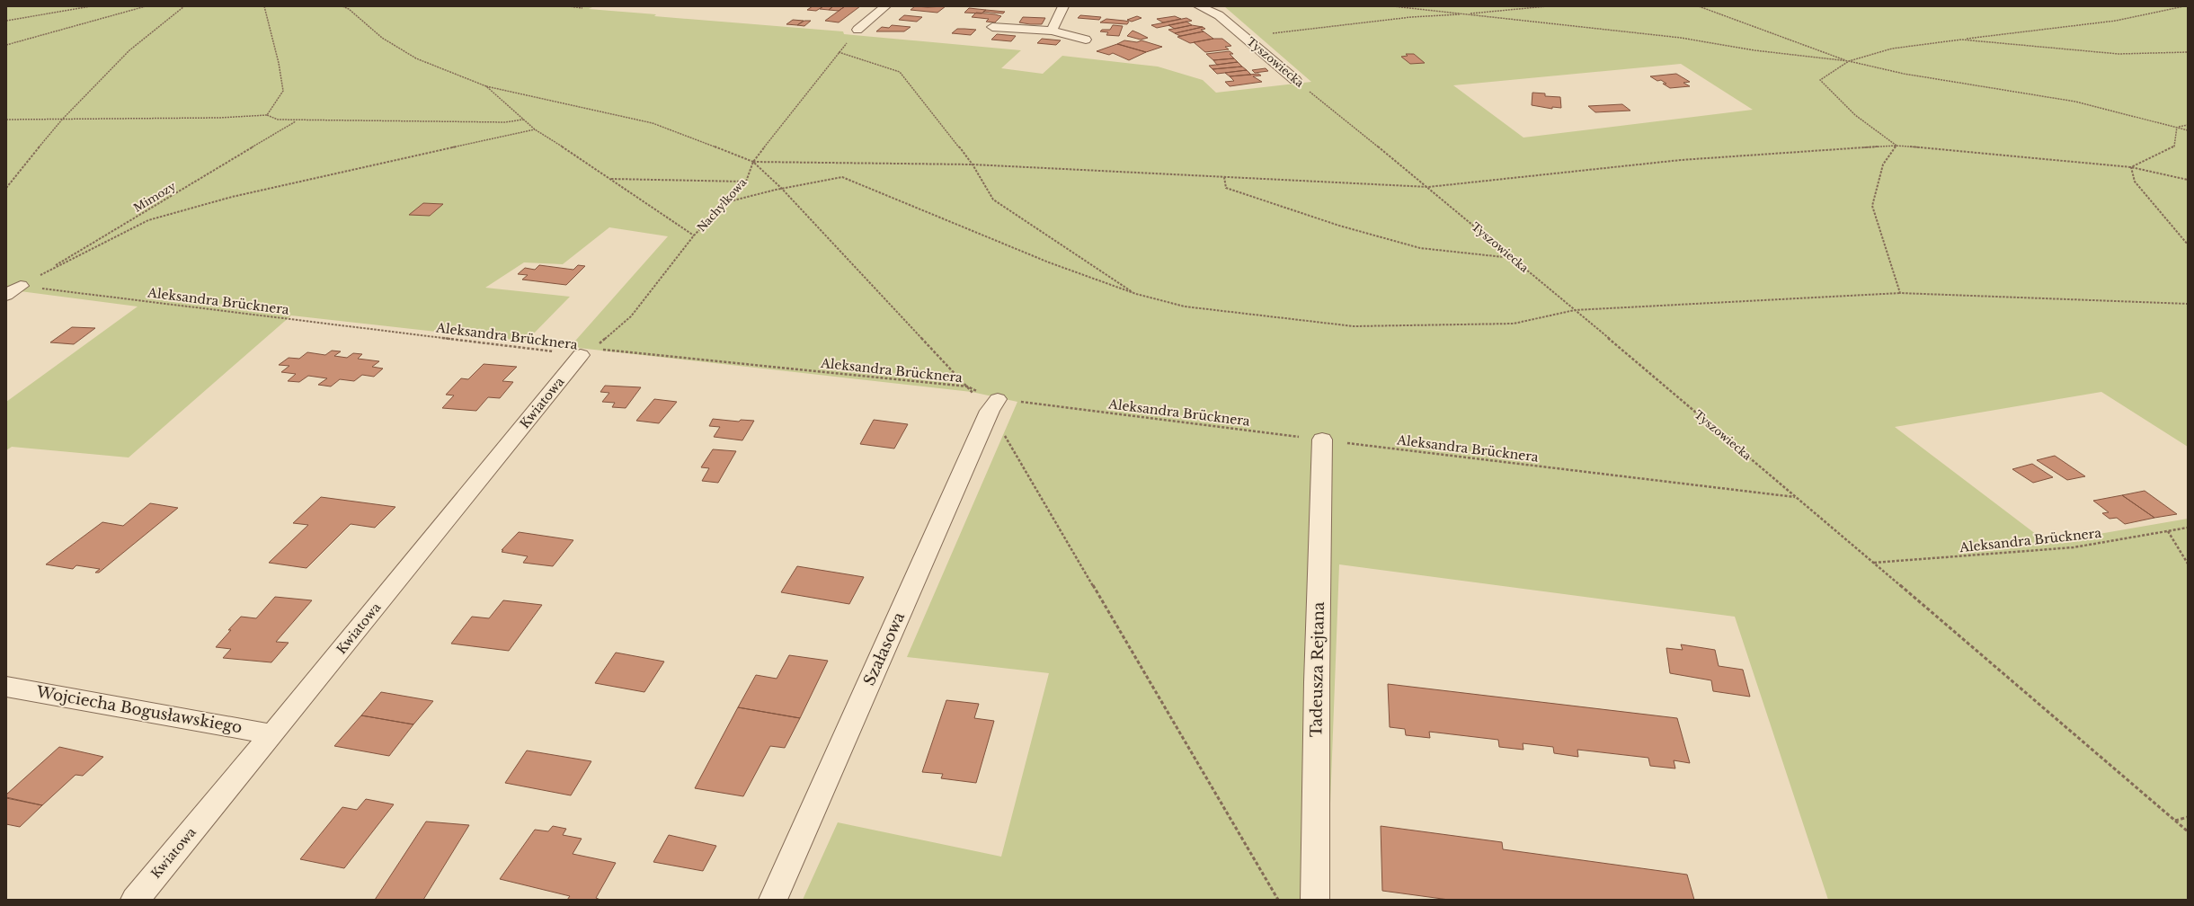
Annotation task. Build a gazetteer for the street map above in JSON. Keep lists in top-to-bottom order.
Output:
{
  "streets": {
    "street": [
      "Tyszowiecka",
      "Kwiatowa",
      "Szałasowa",
      "Tadeusza Rejtana",
      "Wojciecha Bogusławskiego"
    ],
    "path": ["Mimozy", "Nachyłkowa", "Aleksandra Brücknera"]
  },
  "crossings": [
    ["Tyszowiecka", "Aleksandra Brücknera"],
    ["Mimozy", "Aleksandra Brücknera"],
    ["Nachyłkowa", "Aleksandra Brücknera"],
    ["Nachyłkowa", "Kwiatowa"],
    ["Aleksandra Brücknera", "Kwiatowa"],
    ["Aleksandra Brücknera", "Szałasowa"],
    ["Aleksandra Brücknera", "Tadeusza Rejtana"],
    ["Kwiatowa", "Wojciecha Bogusławskiego"]
  ]
}
